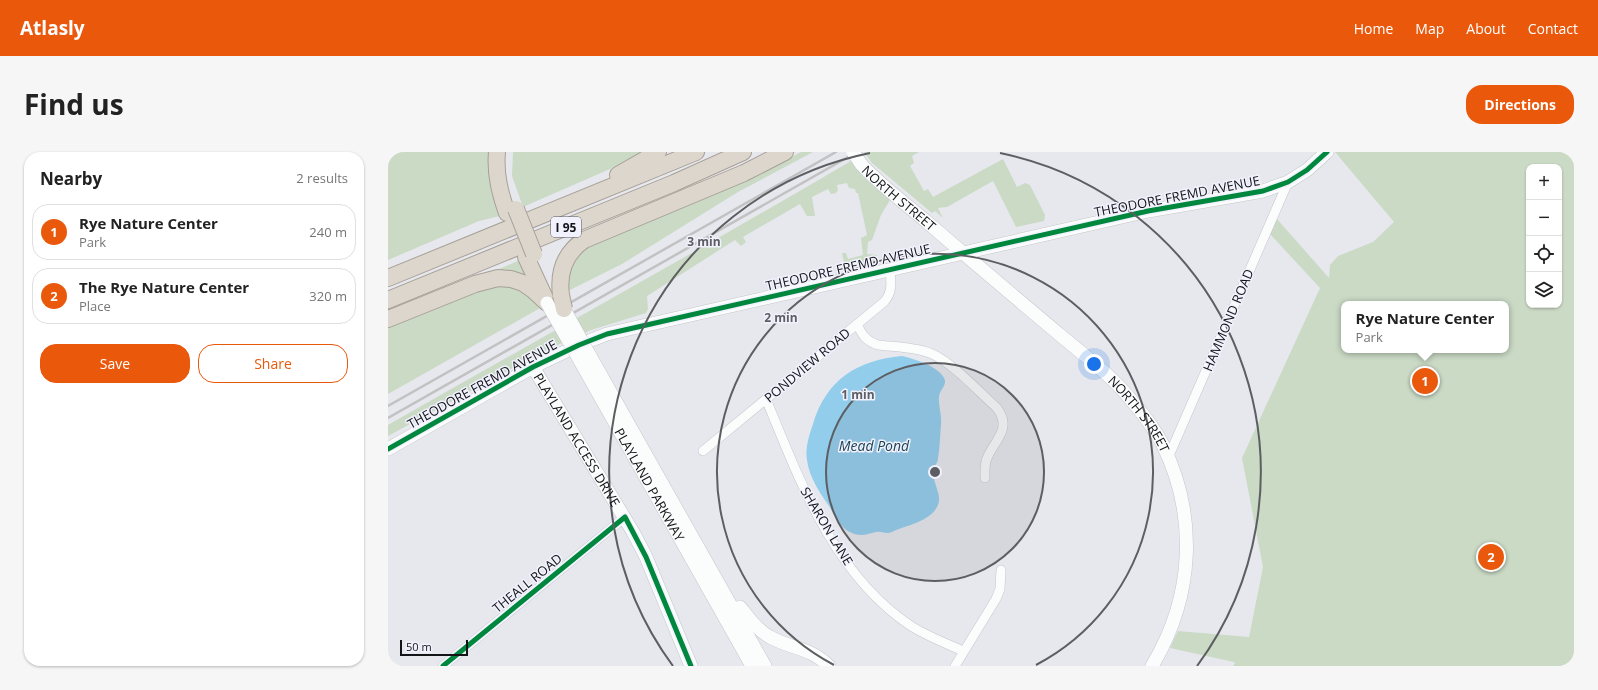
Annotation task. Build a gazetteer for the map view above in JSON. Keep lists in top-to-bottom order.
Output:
{
  "streets": {
    "highway": ["I 95"],
    "street": [
      "THEODORE FREMD AVENUE",
      "NORTH STREET",
      "HAMMOND ROAD",
      "PONDVIEW ROAD",
      "PLAYLAND ACCESS DRIVE",
      "PLAYLAND PARKWAY",
      "SHARON LANE",
      "THEALL ROAD"
    ]
  },
  "crossings": [
    ["THEODORE FREMD AVENUE", "NORTH STREET"],
    ["THEODORE FREMD AVENUE", "HAMMOND ROAD"],
    ["THEODORE FREMD AVENUE", "PONDVIEW ROAD"],
    ["THEODORE FREMD AVENUE", "PLAYLAND ACCESS DRIVE"],
    ["NORTH STREET", "HAMMOND ROAD"],
    ["PONDVIEW ROAD", "SHARON LANE"],
    ["PLAYLAND ACCESS DRIVE", "THEALL ROAD"]
  ],
  "water": ["Mead Pond"],
  "scale_bar": "50 m",
  "page": {
    "header": "Atlasly",
    "nav": [
      "Home",
      "Map",
      "About",
      "Contact"
    ],
    "title": "Find us",
    "buttons": [
      "Directions",
      ["Save", "Share"]
    ],
    "heading": ["Nearby", "2 results"],
    "map_buttons": ["+", "−"],
    "list": [
      {
        "mark": "1",
        "name": "Rye Nature Center",
        "note": "Park",
        "value": "240 m"
      },
      {
        "mark": "2",
        "name": "The Rye Nature Center",
        "note": "Place",
        "value": "320 m"
      }
    ],
    "popup": ["Rye Nature Center", "Park"],
    "pins": ["1", "2"],
    "scale": "50 m"
  },
  "rings": ["3 min", "2 min", "1 min"]
}
